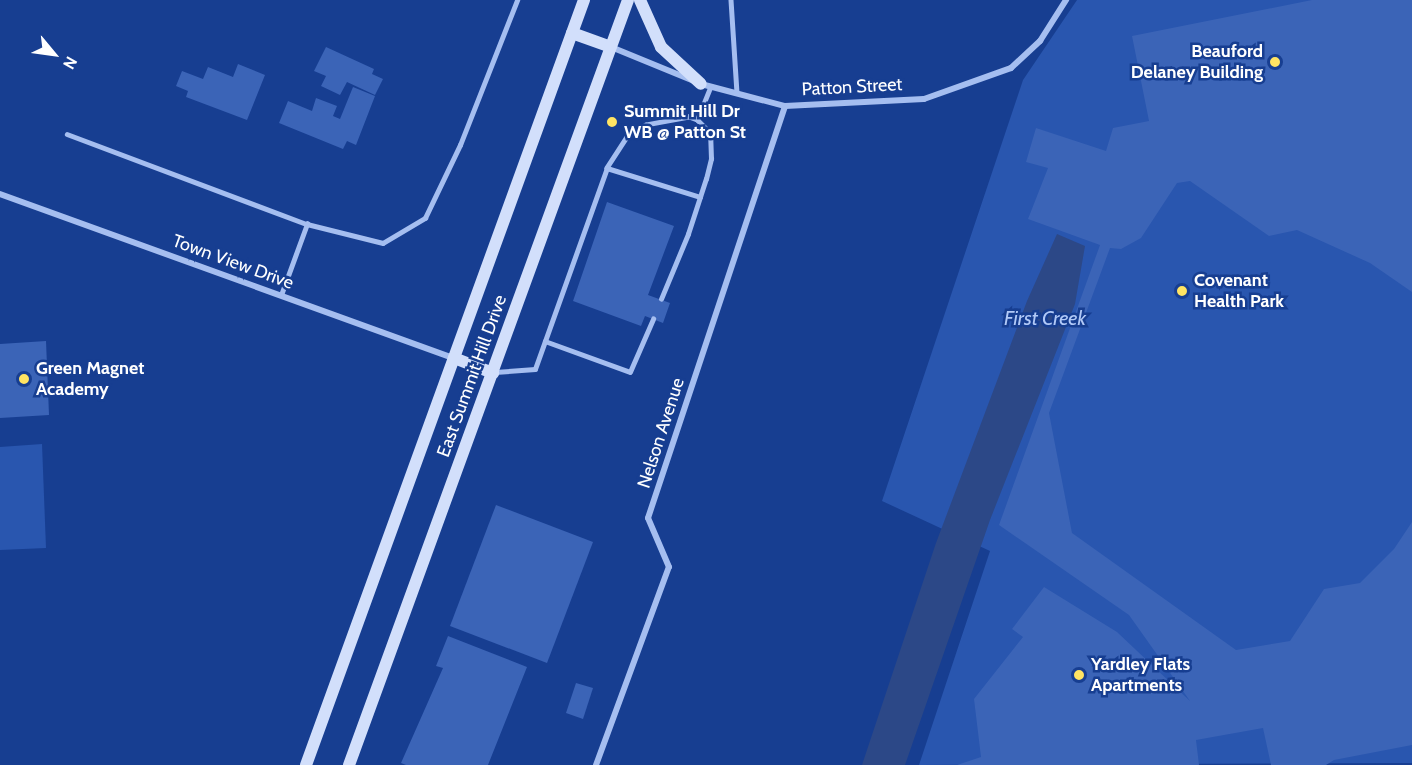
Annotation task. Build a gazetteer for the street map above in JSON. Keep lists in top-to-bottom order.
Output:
{
  "streets": {
    "main road": ["East Summit Hill Drive"],
    "street": ["Patton Street", "Town View Drive", "Nelson Avenue"]
  },
  "crossings": [
    ["Patton Street", "East Summit Hill Drive"],
    ["Patton Street", "Nelson Avenue"],
    ["Town View Drive", "East Summit Hill Drive"]
  ],
  "water": ["First Creek"],
  "places": [
    "Beauford Delaney Building",
    "Summit Hill Dr WB @ Patton St",
    "Covenant Health Park",
    "Green Magnet Academy",
    "Yardley Flats Apartments"
  ],
  "north": "bottom right"
}
